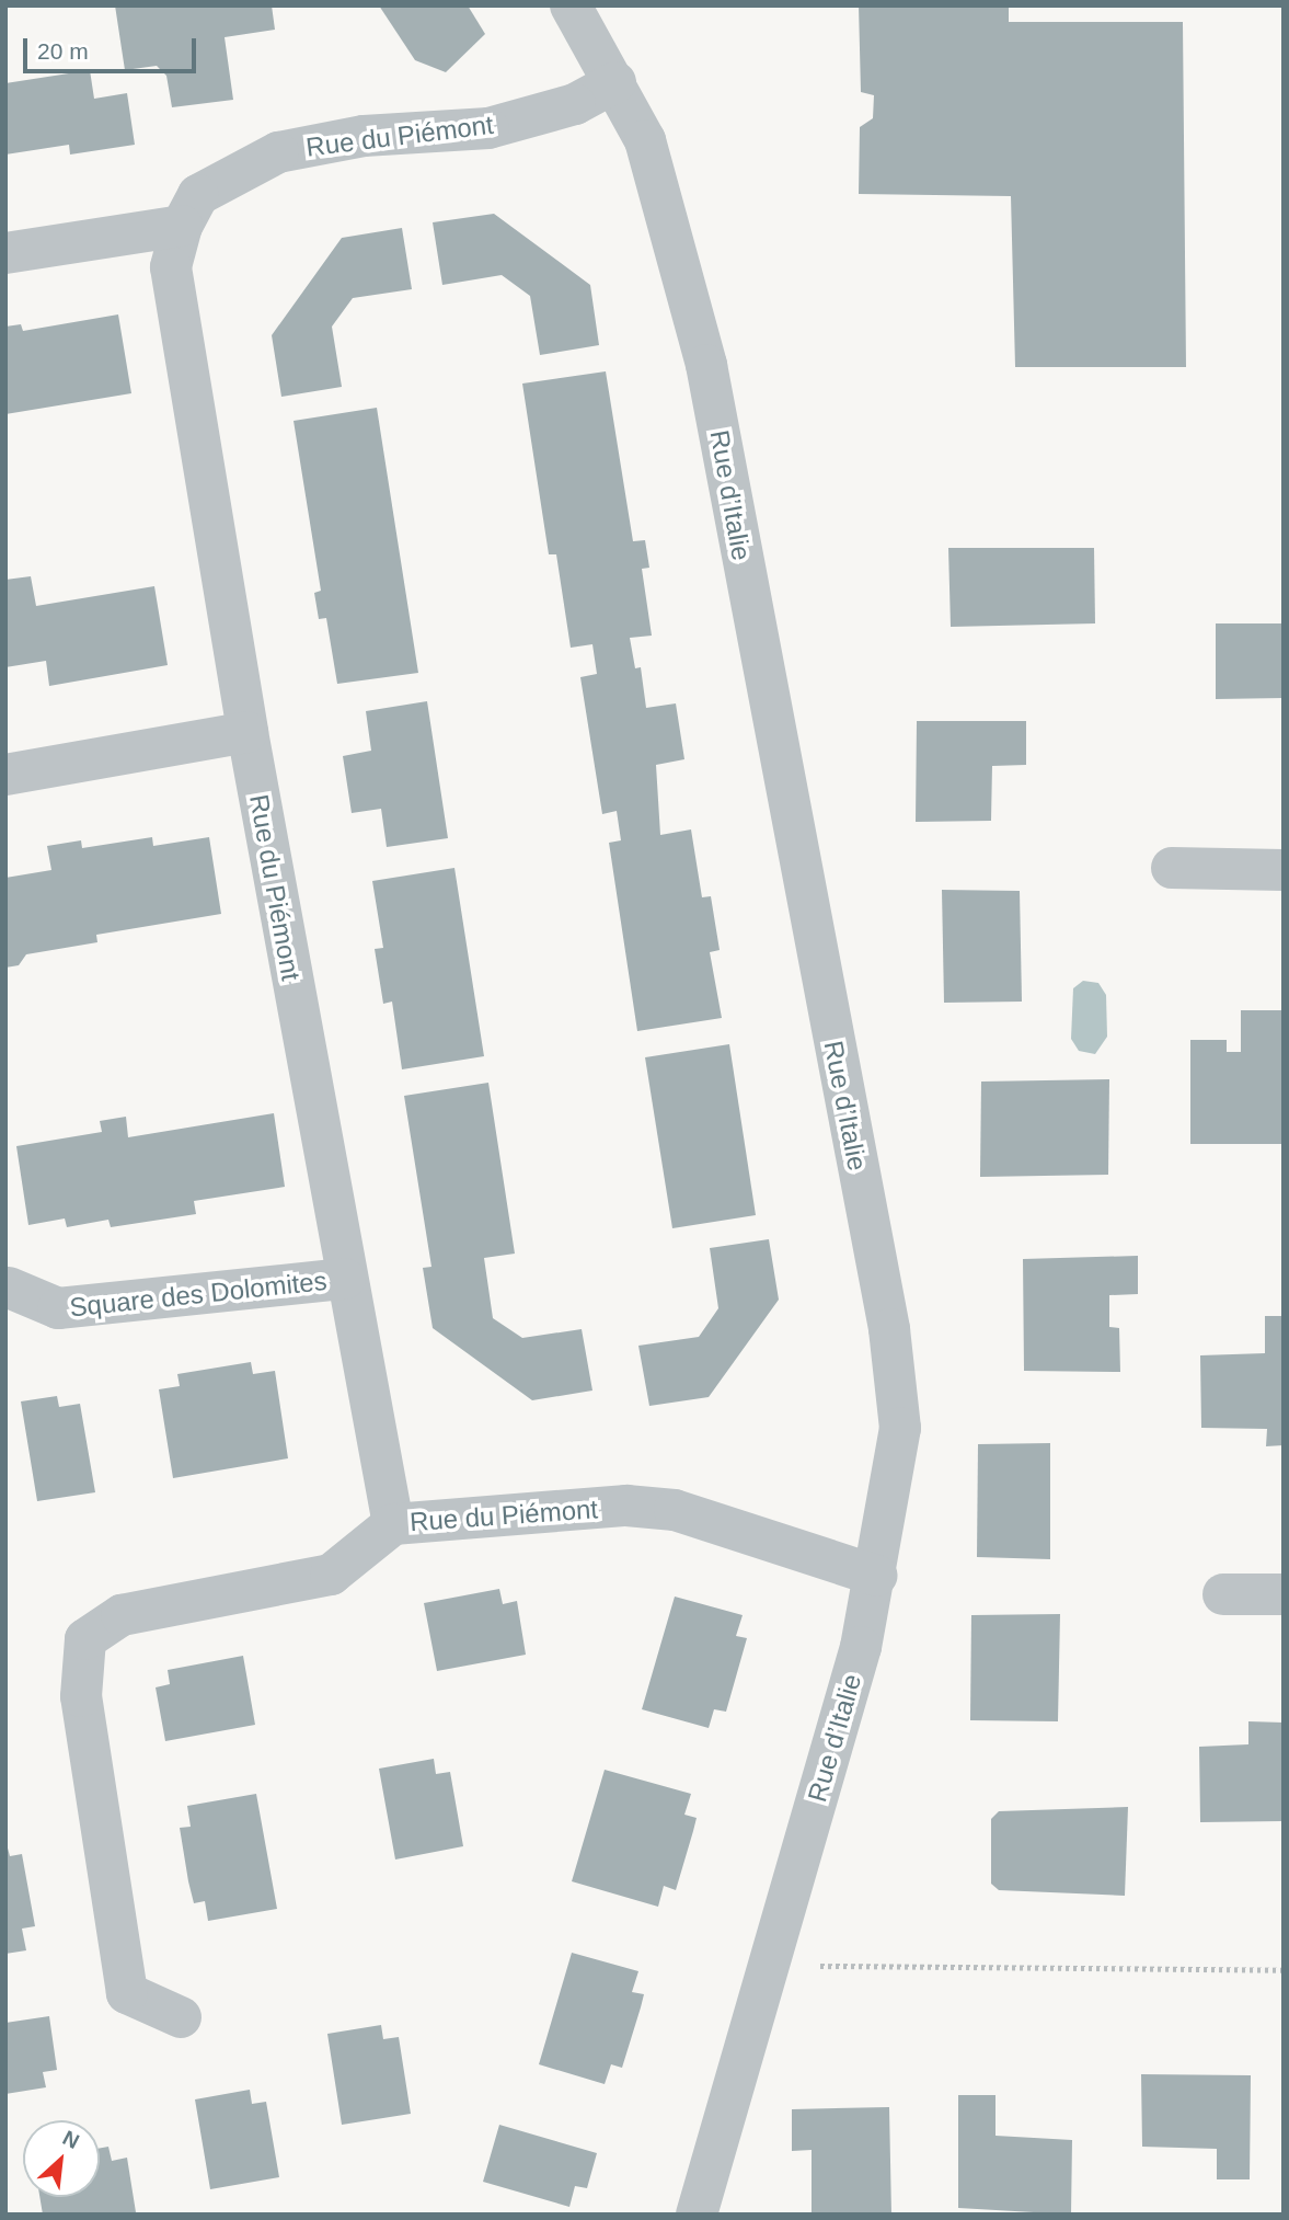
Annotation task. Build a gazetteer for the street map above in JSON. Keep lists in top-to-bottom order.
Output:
{
  "streets": {
    "street": ["Rue du Piémont", "Rue d’Italie", "Square des Dolomites"]
  },
  "crossings": [
    ["Rue du Piémont", "Rue d’Italie"],
    ["Rue du Piémont", "Square des Dolomites"]
  ],
  "scale_bar": "20 m",
  "north": "top right"
}
